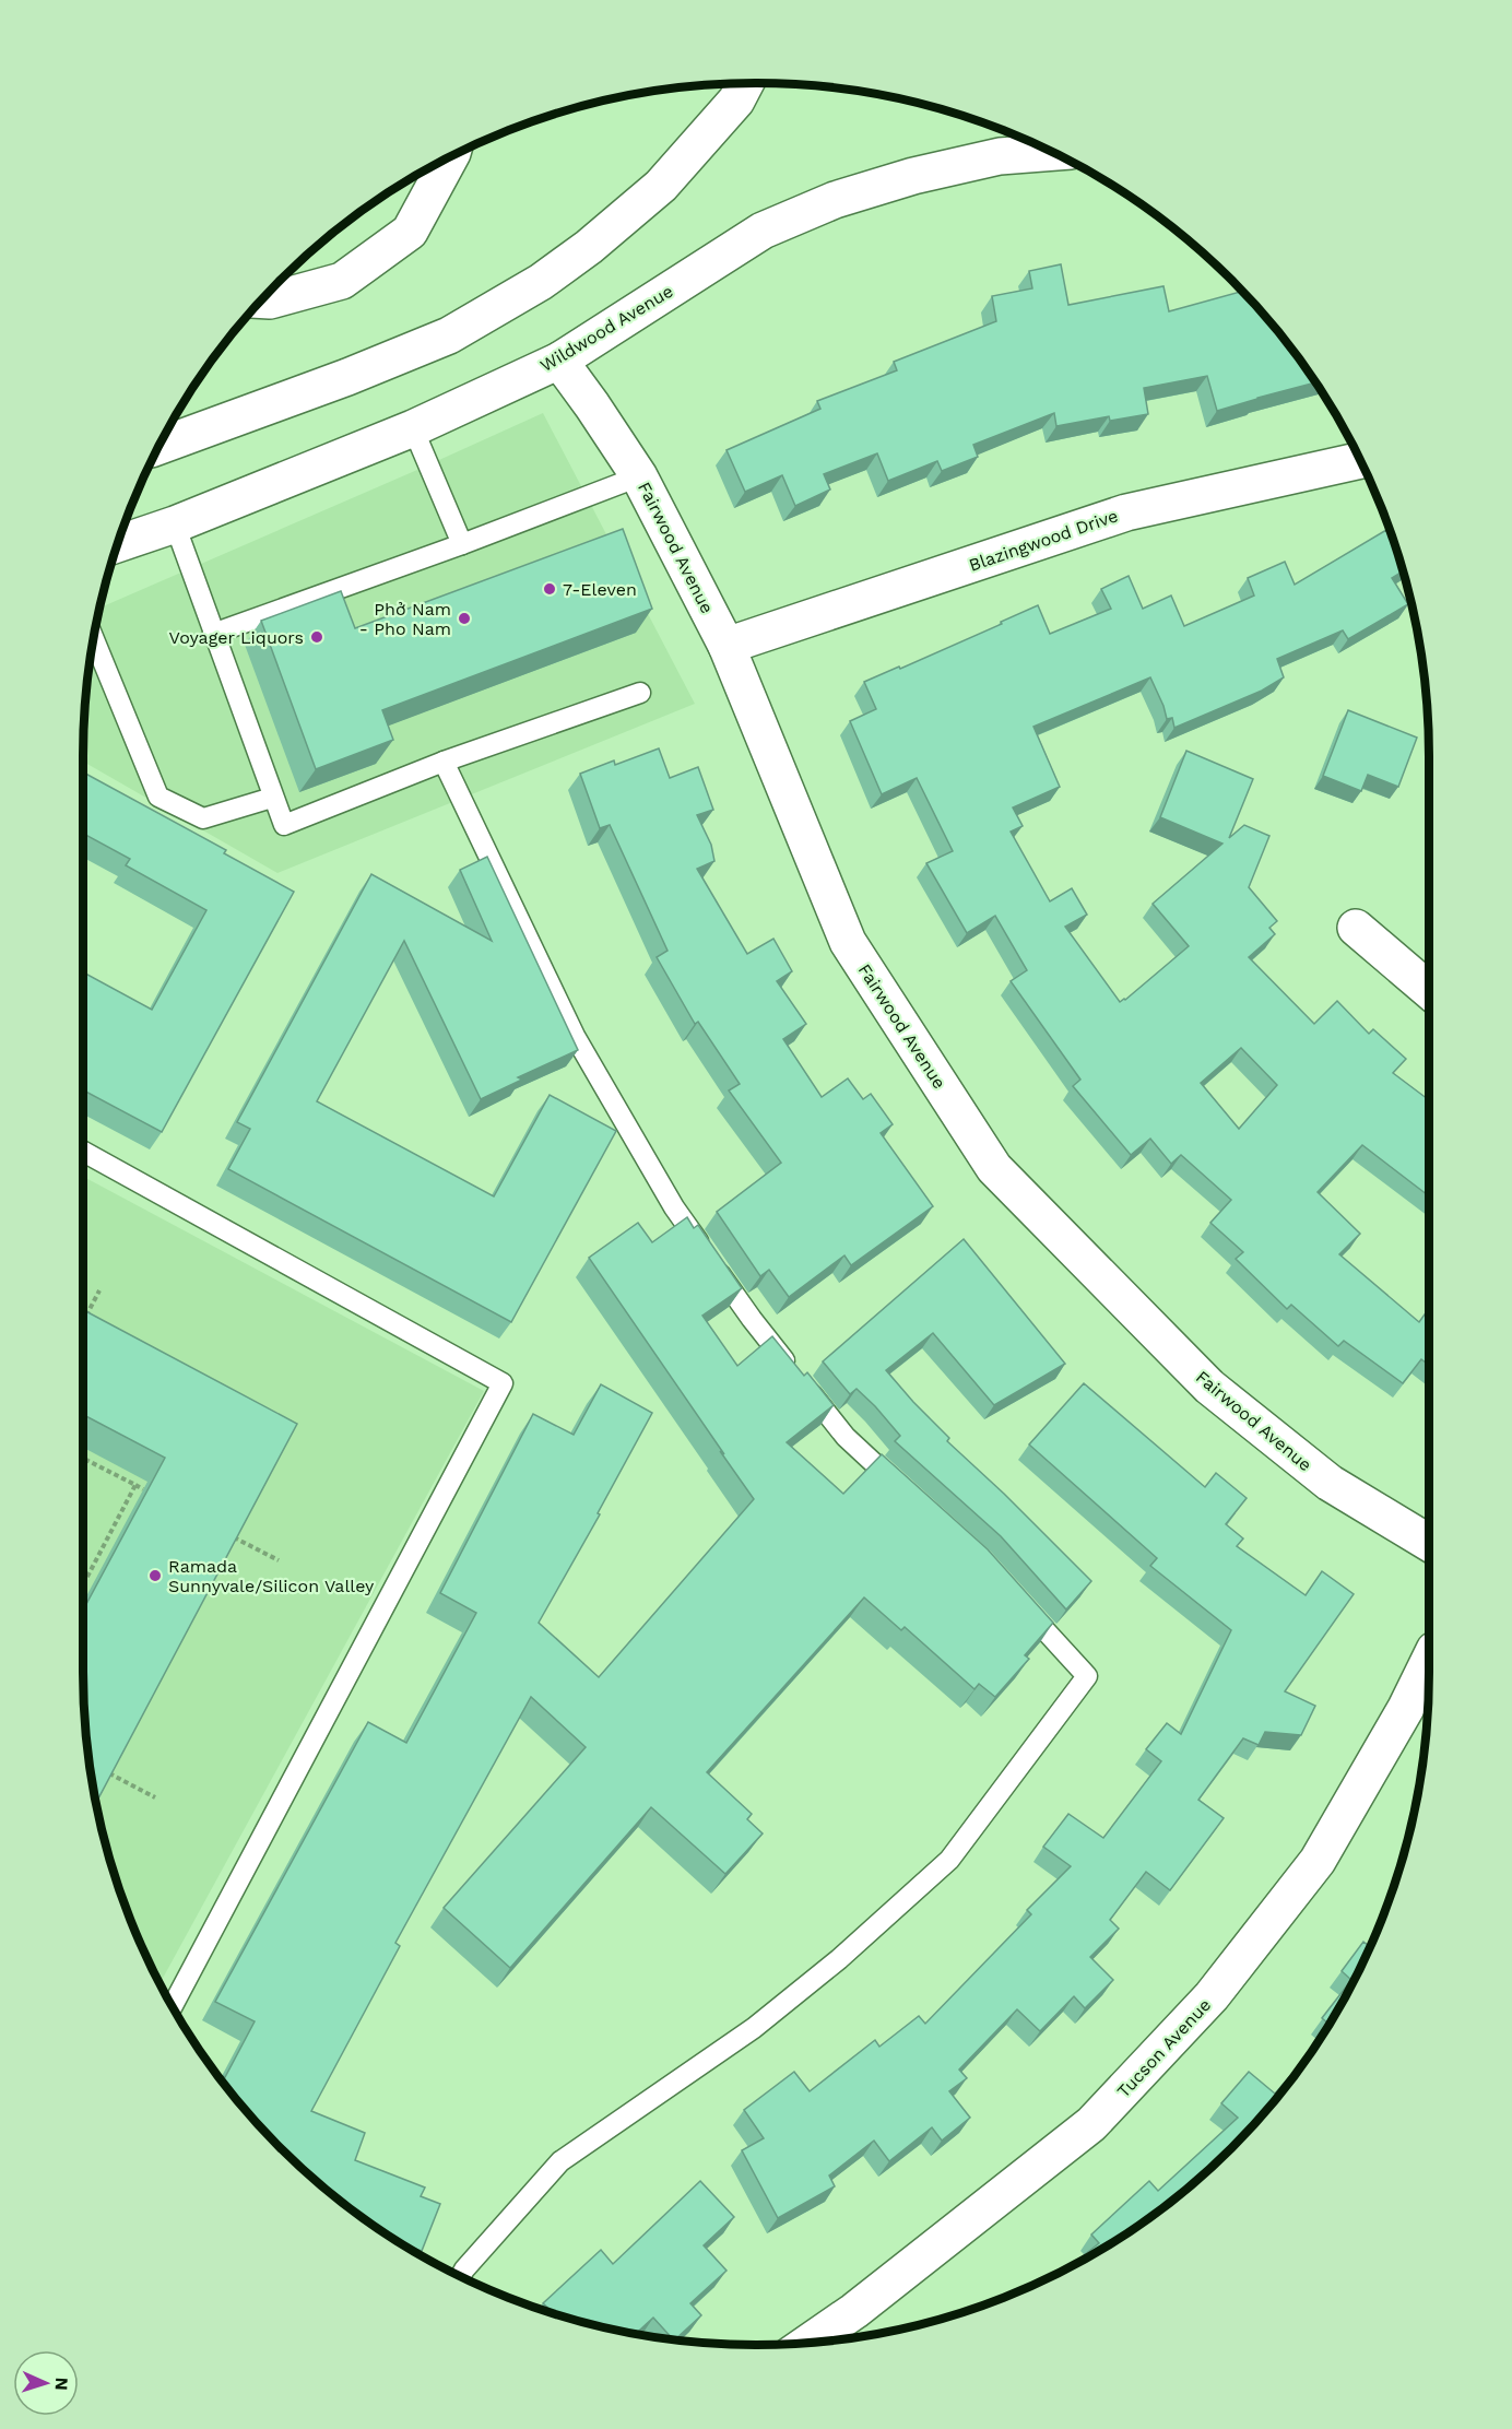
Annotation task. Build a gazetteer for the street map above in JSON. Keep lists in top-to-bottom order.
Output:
{
  "streets": {
    "main road": [
      "Wildwood Avenue",
      "Blazingwood Drive",
      "Fairwood Avenue",
      "Tucson Avenue"
    ]
  },
  "crossings": [
    ["Wildwood Avenue", "Fairwood Avenue"],
    ["Blazingwood Drive", "Fairwood Avenue"]
  ],
  "places": [
    "7-Eleven",
    "Phở Nam - Pho Nam",
    "Voyager Liquors",
    "Ramada Sunnyvale/Silicon Valley"
  ],
  "north": "right"
}
